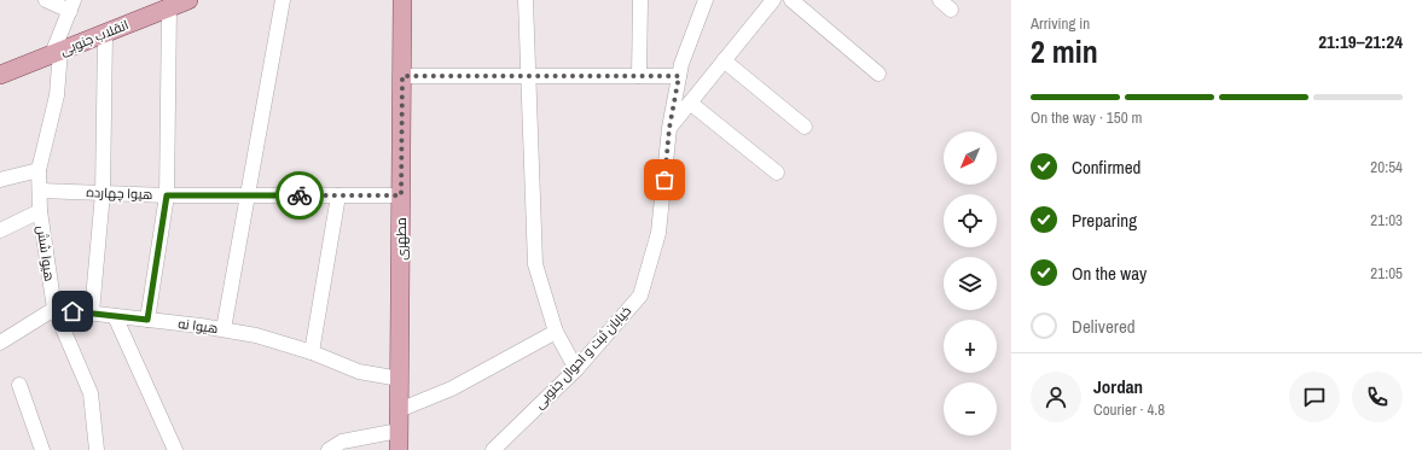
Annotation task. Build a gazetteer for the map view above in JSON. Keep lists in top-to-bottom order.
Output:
{
  "streets": {
    "main road": ["انقلاب جنوبی", "مطهری"],
    "street": [
      "هیوا چهارده",
      "هیوا شش",
      "هیوا نه",
      "خیابان ثبت و احوال جنوبی"
    ]
  },
  "crossings": [
    ["انقلاب جنوبی", "هیوا شش"],
    ["هیوا چهارده", "مطهری"],
    ["هیوا چهارده", "هیوا شش"],
    ["مطهری", "هیوا نه"],
    ["هیوا شش", "هیوا نه"]
  ],
  "north": "bottom left",
  "page": {
    "heading": ["2 min", "Arriving in", "21:19–21:24"],
    "panel": ["Jordan", "Courier · 4.8"],
    "bar": "On the way · 150 m",
    "map_buttons": ["+", "−"],
    "list": [
      ["Confirmed", "20:54"],
      ["Preparing", "21:03"],
      ["On the way", "21:05"],
      "Delivered"
    ]
  }
}
